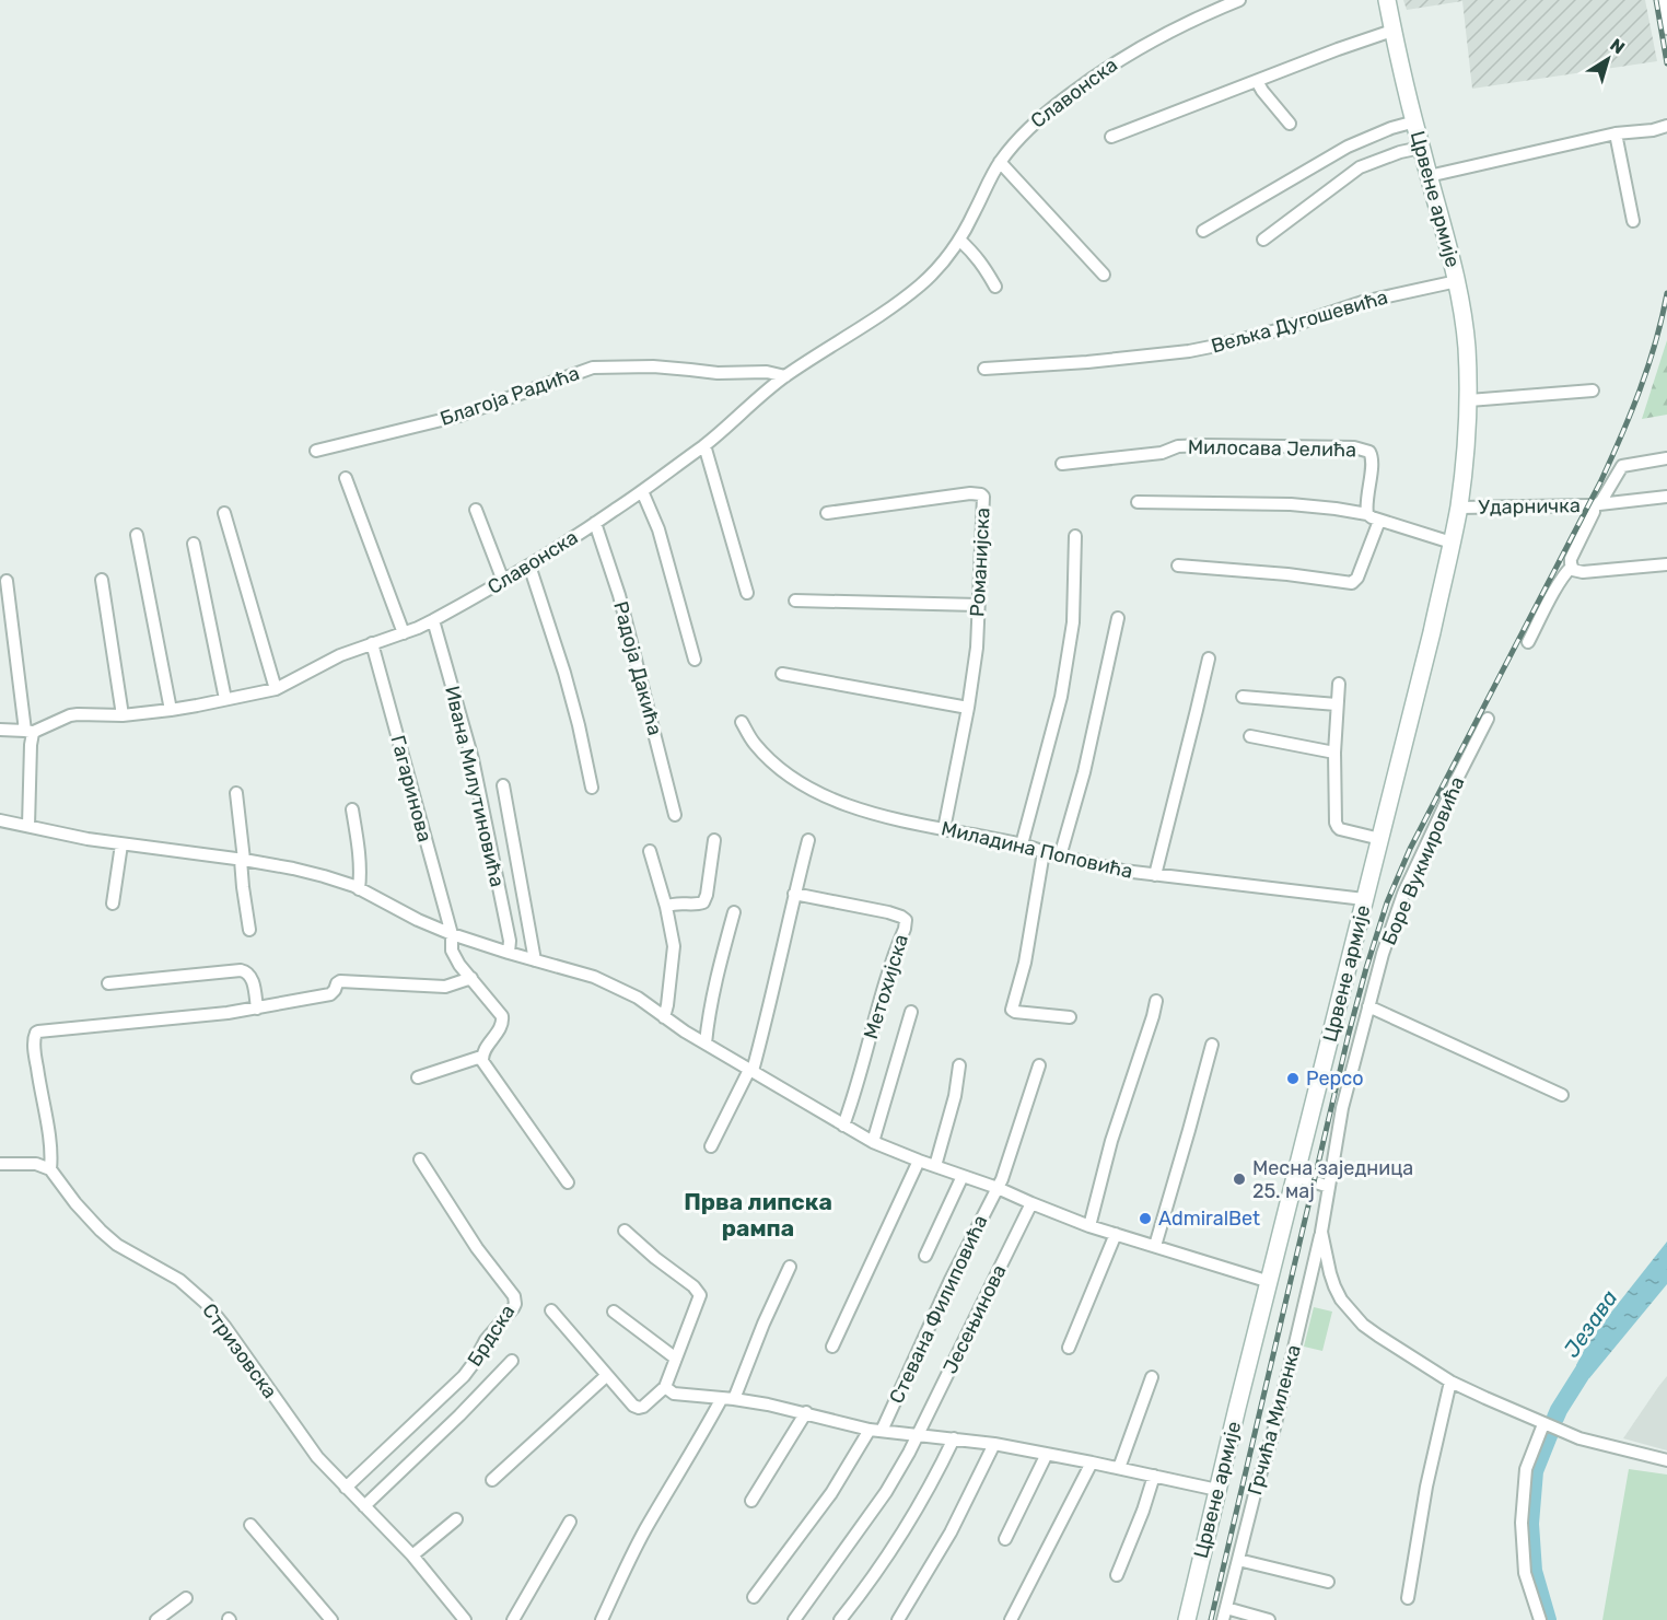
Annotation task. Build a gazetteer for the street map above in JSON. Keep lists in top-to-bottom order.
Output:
{
  "streets": {
    "main road": ["Црвене армије"],
    "street": [
      "Славонска",
      "Вељка Дугошевића",
      "Благоја Радића",
      "Милосава Јелића",
      "Ударничка",
      "Романијска",
      "Радоја Дакића",
      "Ивана Милутиновића",
      "Гагаринова",
      "Миладина Поповића",
      "Боре Вукмировића",
      "Метохијска",
      "Стевана Филиповића",
      "Јесењинова",
      "Брдска",
      "Стризовска",
      "Грчића Миленка"
    ]
  },
  "crossings": [
    ["Славонска", "Благоја Радића"],
    ["Славонска", "Радоја Дакића"],
    ["Славонска", "Ивана Милутиновића"],
    ["Славонска", "Гагаринова"],
    ["Црвене армије", "Вељка Дугошевића"],
    ["Црвене армије", "Ударничка"],
    ["Црвене армије", "Миладина Поповића"],
    ["Романијска", "Миладина Поповића"],
    ["Боре Вукмировића", "Грчића Миленка"],
    ["Брдска", "Стризовска"]
  ],
  "districts": ["Прва липска рампа"],
  "water": ["Језава"],
  "places": ["Pepco", "Месна заједница 25. мај", "AdmiralBet"],
  "north": "top right"
}
